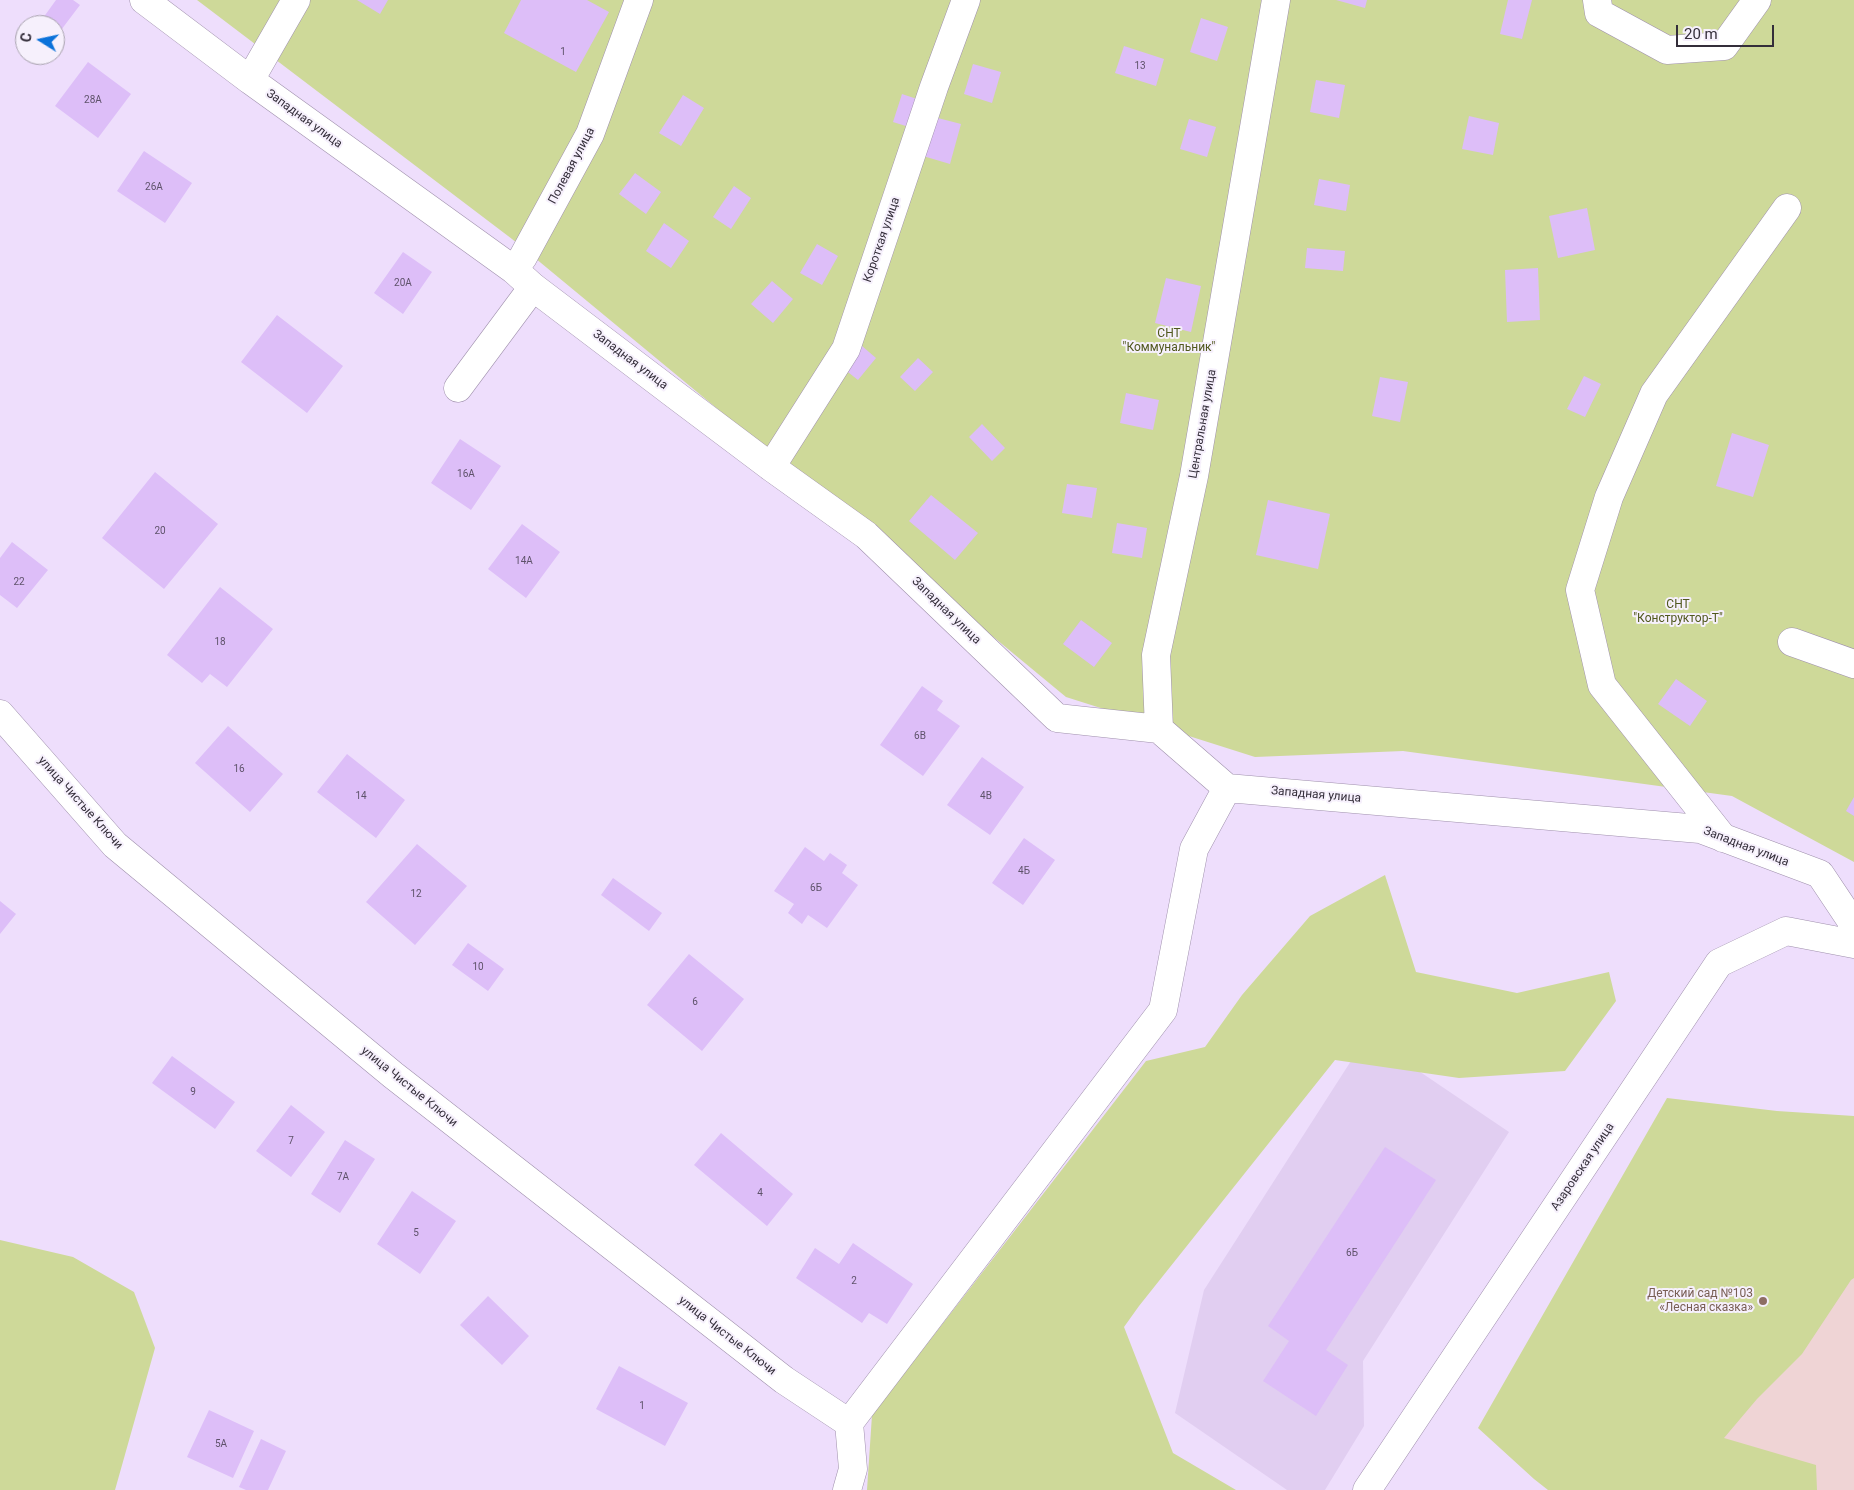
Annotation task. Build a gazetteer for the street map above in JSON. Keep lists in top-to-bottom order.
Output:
{
  "streets": {
    "street": [
      "Западная улица",
      "Полевая улица",
      "Короткая улица",
      "Центральная улица",
      "улица Чистые Ключи",
      "Азаровская улица"
    ]
  },
  "crossings": [
    ["Западная улица", "Полевая улица"],
    ["Западная улица", "Короткая улица"],
    ["Западная улица", "Центральная улица"]
  ],
  "parks": ["СНТ \"Коммунальник\"", "СНТ \"Конструктор-Т\""],
  "places": ["Детский сад №103 «Лесная сказка»"],
  "house_numbers": [
    "1",
    "13",
    "28А",
    "26А",
    "20А",
    "16А",
    "20",
    "14А",
    "22",
    "18",
    "6В",
    "16",
    "14",
    "4В",
    "4Б",
    "6Б",
    "12",
    "10",
    "6",
    "9",
    "7",
    "7А",
    "4",
    "5",
    "6Б",
    "2",
    "1",
    "5А"
  ],
  "scale_bar": "20 m",
  "north": "left"
}
